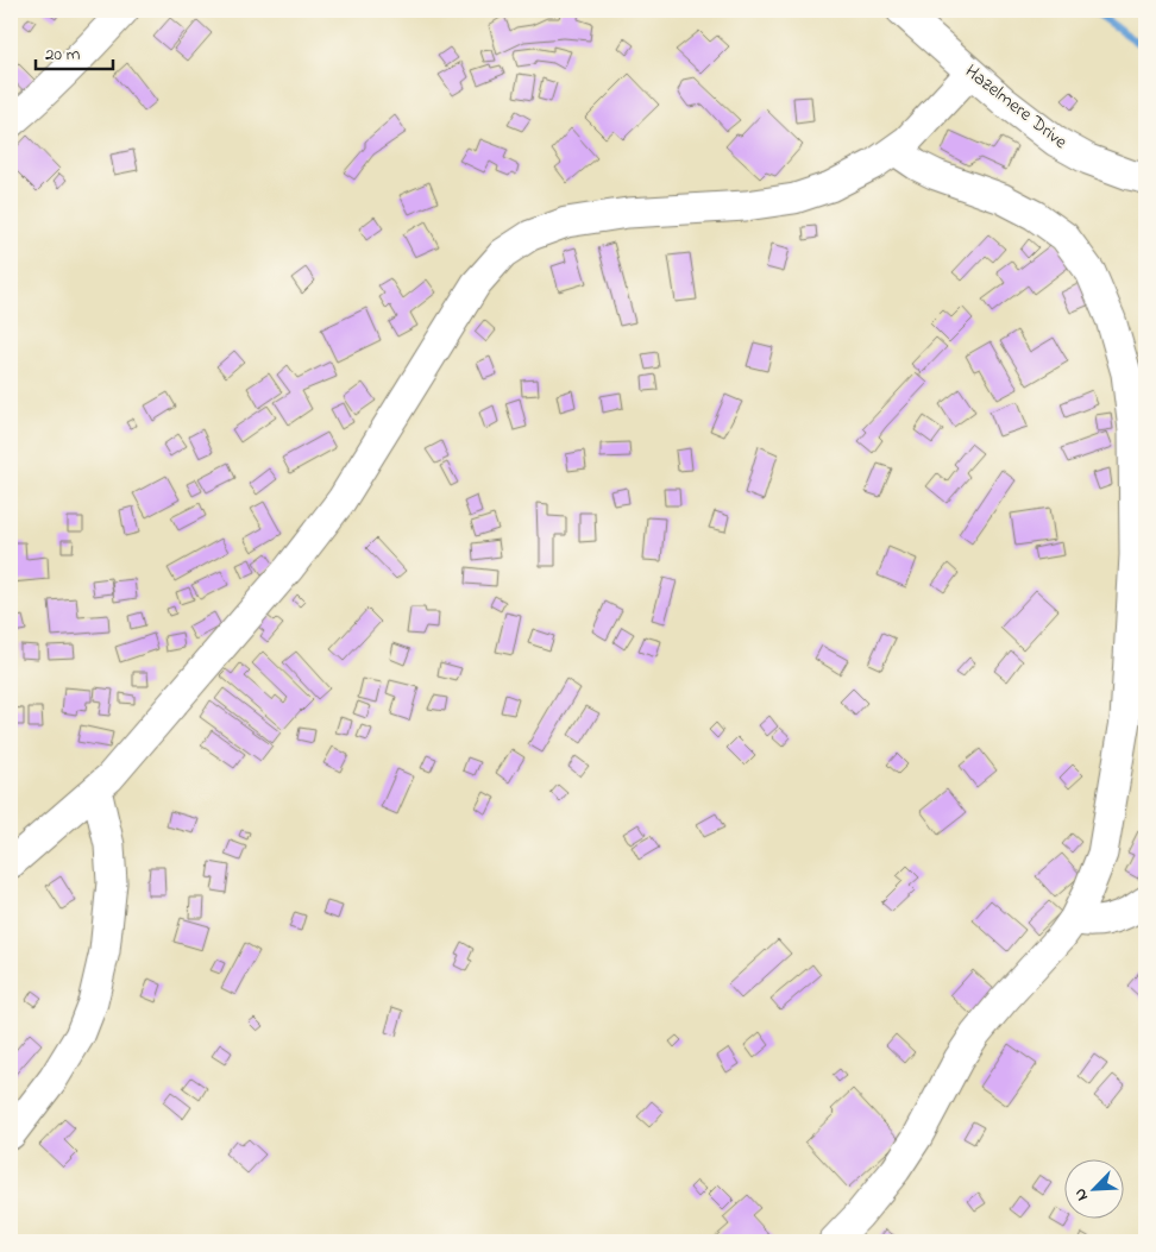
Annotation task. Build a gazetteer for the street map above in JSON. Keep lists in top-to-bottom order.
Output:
{
  "streets": {
    "street": ["Hazelmere Drive"]
  },
  "scale_bar": "20 m",
  "north": "bottom left"
}
